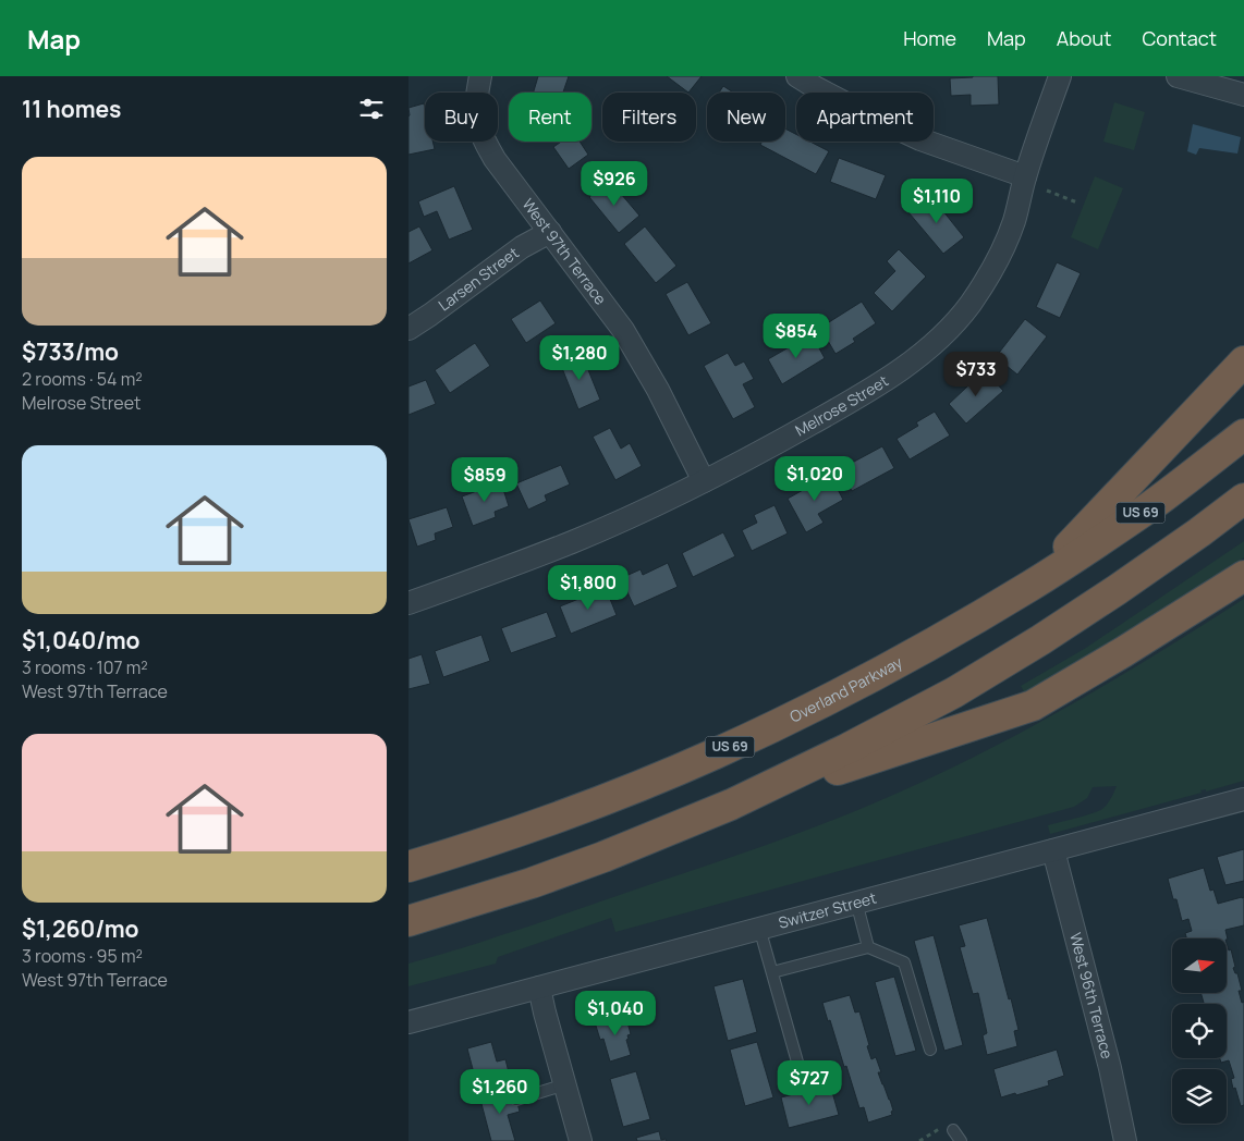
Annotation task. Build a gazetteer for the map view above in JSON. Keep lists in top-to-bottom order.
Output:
{
  "streets": {
    "highway": ["US 69", "Overland Parkway"],
    "street": [
      "West 97th Terrace",
      "Larsen Street",
      "Melrose Street",
      "Switzer Street",
      "West 96th Terrace"
    ]
  },
  "crossings": [
    ["West 97th Terrace", "Larsen Street"],
    ["West 97th Terrace", "Melrose Street"],
    ["Switzer Street", "West 96th Terrace"]
  ],
  "north": "right",
  "page": {
    "header": "Map",
    "nav": [
      "Home",
      "Map",
      "About",
      "Contact"
    ],
    "heading": "11 homes",
    "chip": [
      "Buy",
      "Rent",
      "Filters",
      "New",
      "Apartment"
    ],
    "list": [
      {
        "name": "$733/mo",
        "note": "2 rooms · 54 m² · Melrose Street"
      },
      {
        "name": "$1,040/mo",
        "note": "3 rooms · 107 m² · West 97th Terrace"
      },
      {
        "name": "$1,260/mo",
        "note": "3 rooms · 95 m² · West 97th Terrace"
      }
    ],
    "price": [
      "$926",
      "$1,110",
      "$854",
      "$1,280",
      "$733",
      "$1,020",
      "$859",
      "$1,800",
      "$1,040",
      "$727",
      "$1,260"
    ]
  }
}
